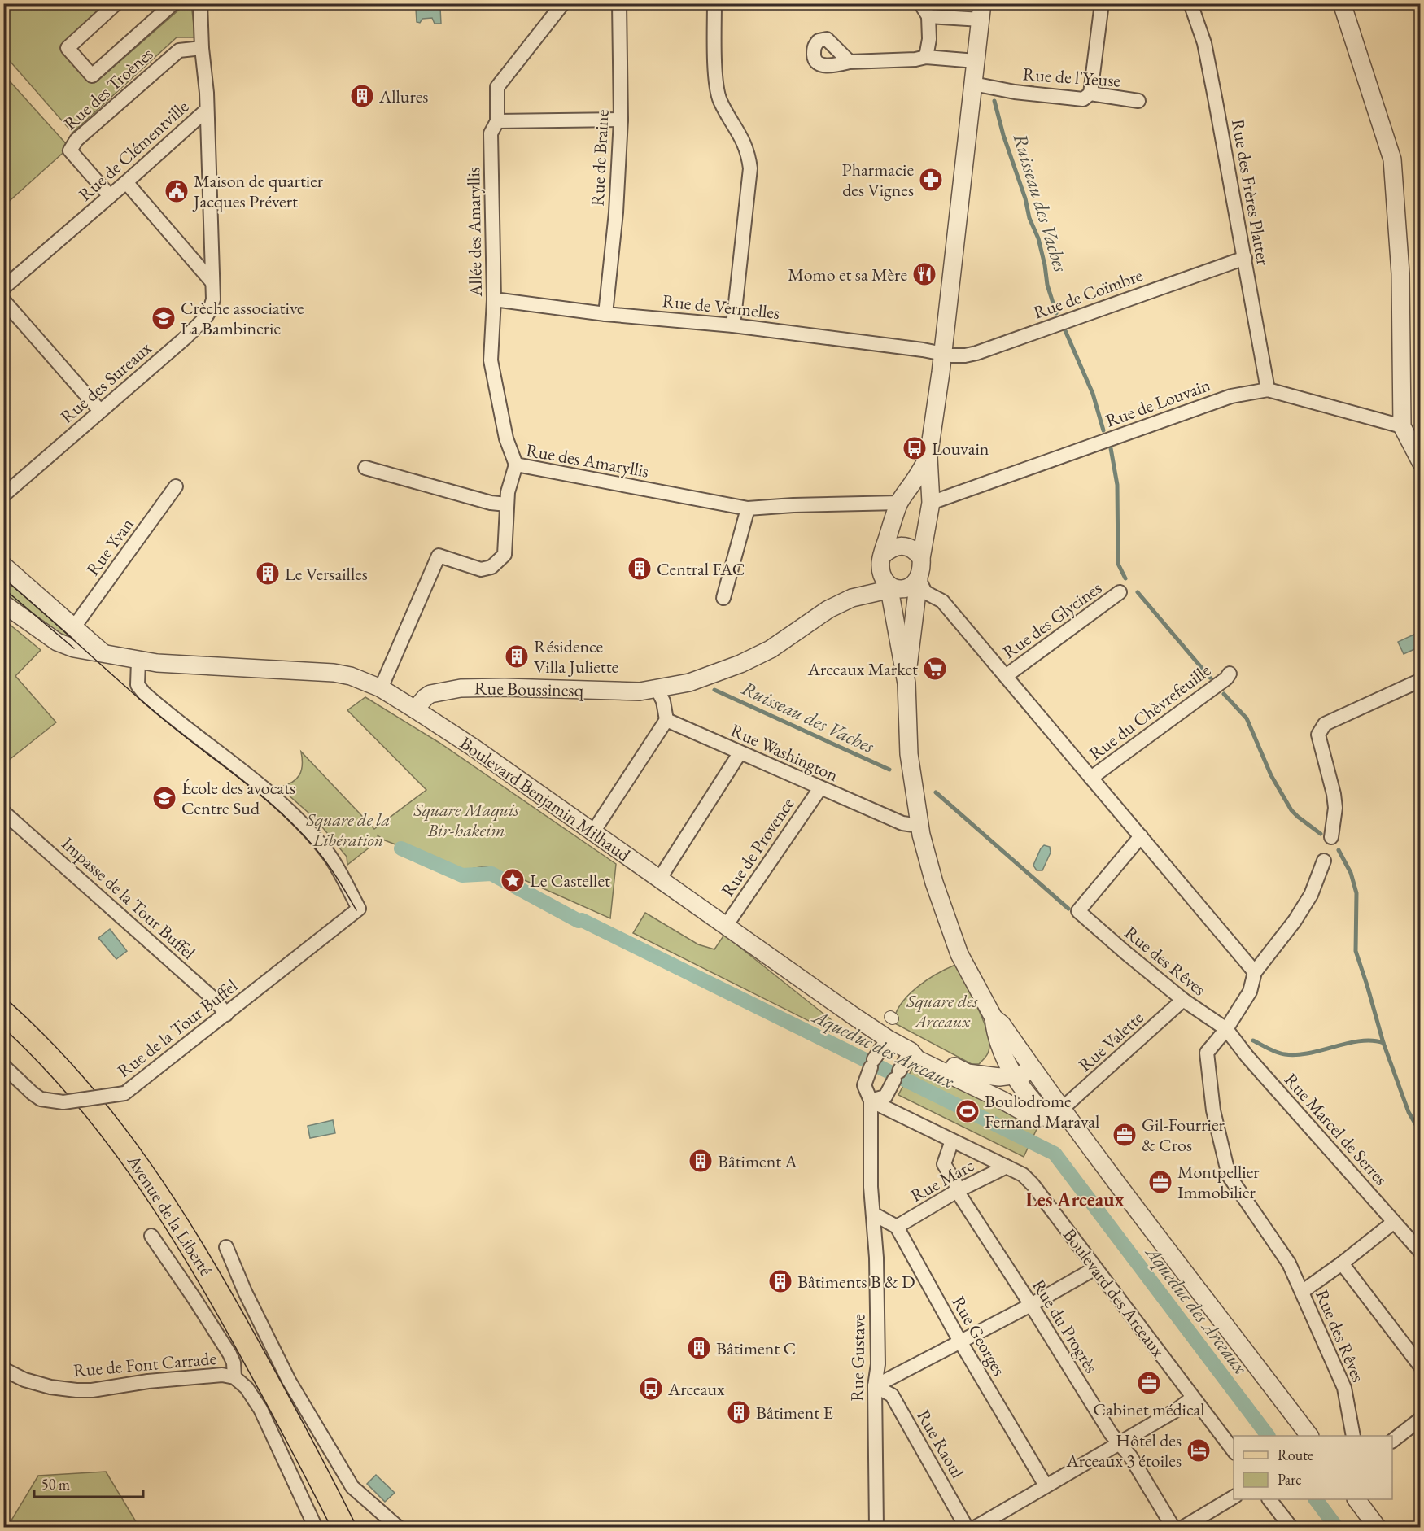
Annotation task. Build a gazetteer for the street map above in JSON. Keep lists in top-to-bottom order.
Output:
{
  "streets": {
    "main road": ["Avenue de la Liberté"],
    "street": [
      "Rue de l'Yeuse",
      "Rue des Troènes",
      "Rue de Clémentville",
      "Rue de Braine",
      "Rue des Frères Platter",
      "Allée des Amaryllis",
      "Rue de Coïmbre",
      "Rue de Vermelles",
      "Rue des Sureaux",
      "Rue de Louvain",
      "Rue des Amaryllis",
      "Rue Yvan",
      "Rue des Glycines",
      "Rue Boussinesq",
      "Rue du Chèvrefeuille",
      "Rue Washington",
      "Boulevard Benjamin Milhaud",
      "Rue de Provence",
      "Impasse de la Tour Buffel",
      "Rue des Rêves",
      "Rue de la Tour Buffel",
      "Rue Valette",
      "Rue Marcel de Serres",
      "Rue Marc",
      "Boulevard des Arceaux",
      "Rue du Progrès",
      "Rue Georges",
      "Rue Gustave",
      "Rue de Font Carrade",
      "Rue Raoul"
    ]
  },
  "crossings": [
    ["Rue des Troènes", "Rue de Clémentville"],
    ["Rue de Clémentville", "Rue des Sureaux"],
    ["Rue de Braine", "Rue de Vermelles"],
    ["Rue des Frères Platter", "Rue de Coïmbre"],
    ["Rue des Frères Platter", "Rue de Louvain"],
    ["Allée des Amaryllis", "Rue de Vermelles"],
    ["Allée des Amaryllis", "Rue des Amaryllis"],
    ["Rue de Coïmbre", "Rue de Vermelles"],
    ["Rue des Amaryllis", "Boulevard Benjamin Milhaud"],
    ["Rue Boussinesq", "Boulevard Benjamin Milhaud"],
    ["Rue Washington", "Rue de Provence"],
    ["Boulevard Benjamin Milhaud", "Rue de Provence"],
    ["Boulevard Benjamin Milhaud", "Rue de la Tour Buffel"],
    ["Boulevard Benjamin Milhaud", "Rue Valette"],
    ["Boulevard Benjamin Milhaud", "Rue Gustave"],
    ["Impasse de la Tour Buffel", "Rue de la Tour Buffel"],
    ["Rue des Rêves", "Rue Valette"],
    ["Rue des Rêves", "Rue Marcel de Serres"],
    ["Rue Marc", "Boulevard des Arceaux"],
    ["Rue Marc", "Rue du Progrès"],
    ["Rue Marc", "Rue Georges"],
    ["Boulevard des Arceaux", "Rue du Progrès"],
    ["Boulevard des Arceaux", "Rue Gustave"],
    ["Rue Gustave", "Rue Raoul"]
  ],
  "districts": ["Les Arceaux"],
  "water": ["Ruisseau des Vaches", "Aqueduc des Arceaux"],
  "parks": ["Square Maquis Bir-hakeim", "Square de la Libération", "Square des Arceaux"],
  "places": {
    "building": [
      "Allures",
      "Central FAC",
      "Le Versailles",
      "Résidence Villa Juliette",
      "Bâtiment A",
      "Bâtiments B & D",
      "Bâtiment C",
      "Bâtiment E"
    ],
    "pharmacy": ["Pharmacie des Vignes"],
    "public building": ["Maison de quartier Jacques Prévert"],
    "restaurant": ["Momo et sa Mère"],
    "school or university": ["Crèche associative La Bambinerie", "École des avocats Centre Sud"],
    "bus stop": ["Louvain", "Arceaux"],
    "supermarket": ["Arceaux Market"],
    "place": ["Le Castellet"],
    "sports": ["Boulodrome Fernand Maraval"],
    "office": ["Gil-Fourrier & Cros", "Montpellier Immobilier", "Cabinet médical"],
    "hotel": ["Hôtel des Arceaux 3 étoiles"]
  },
  "legend": ["Route", "Parc"],
  "scale_bar": "50 m"
}
